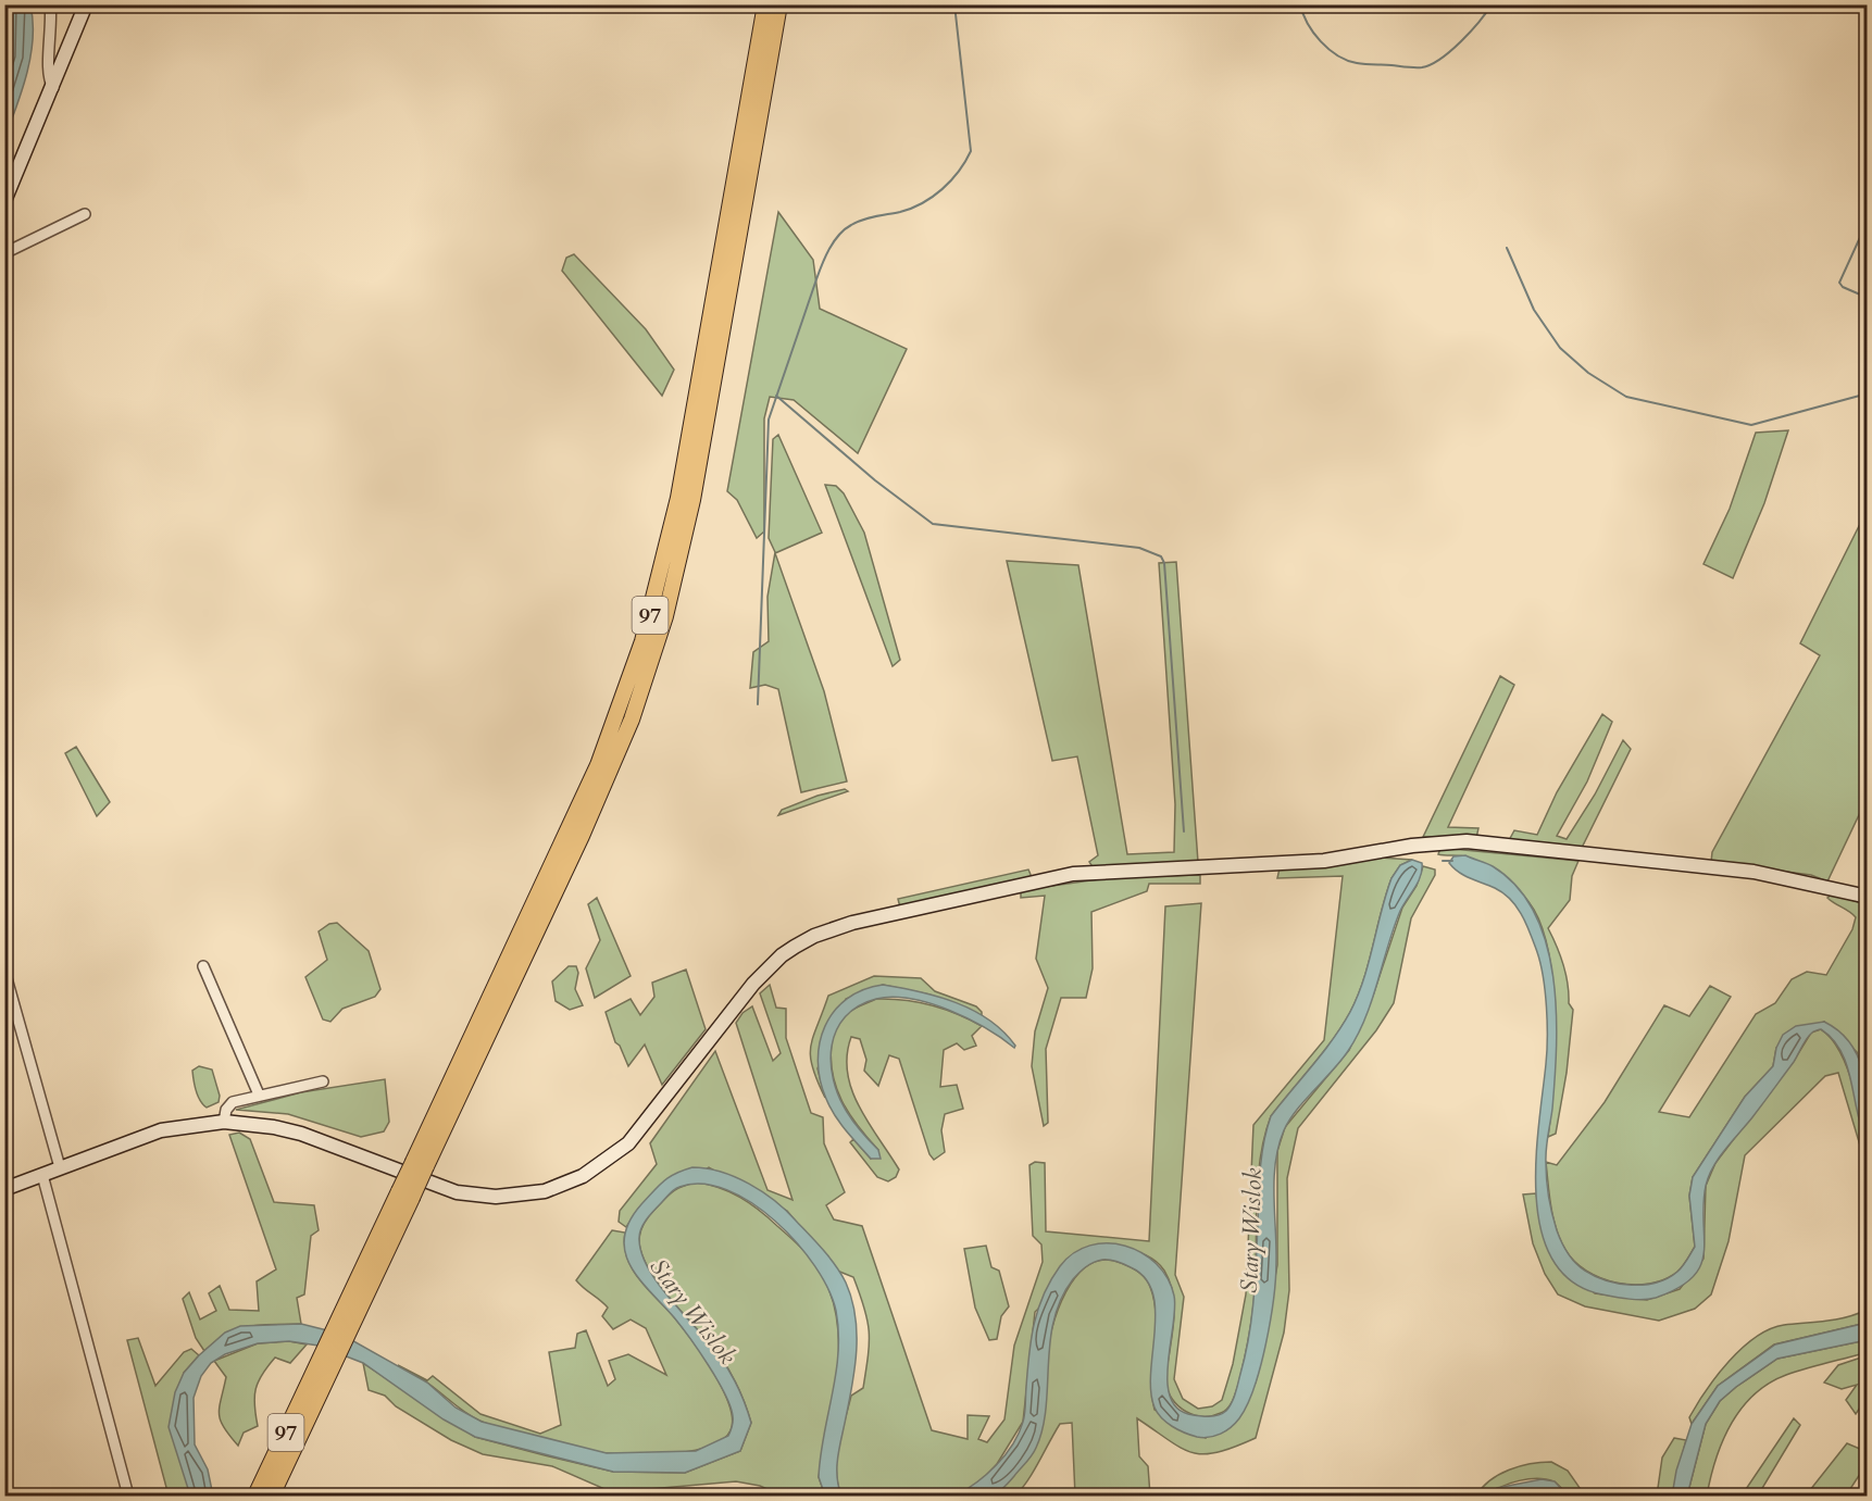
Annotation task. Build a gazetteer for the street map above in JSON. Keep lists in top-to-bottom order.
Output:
{
  "streets": {
    "main road": ["97"]
  },
  "water": ["Stary Wislok"]
}
